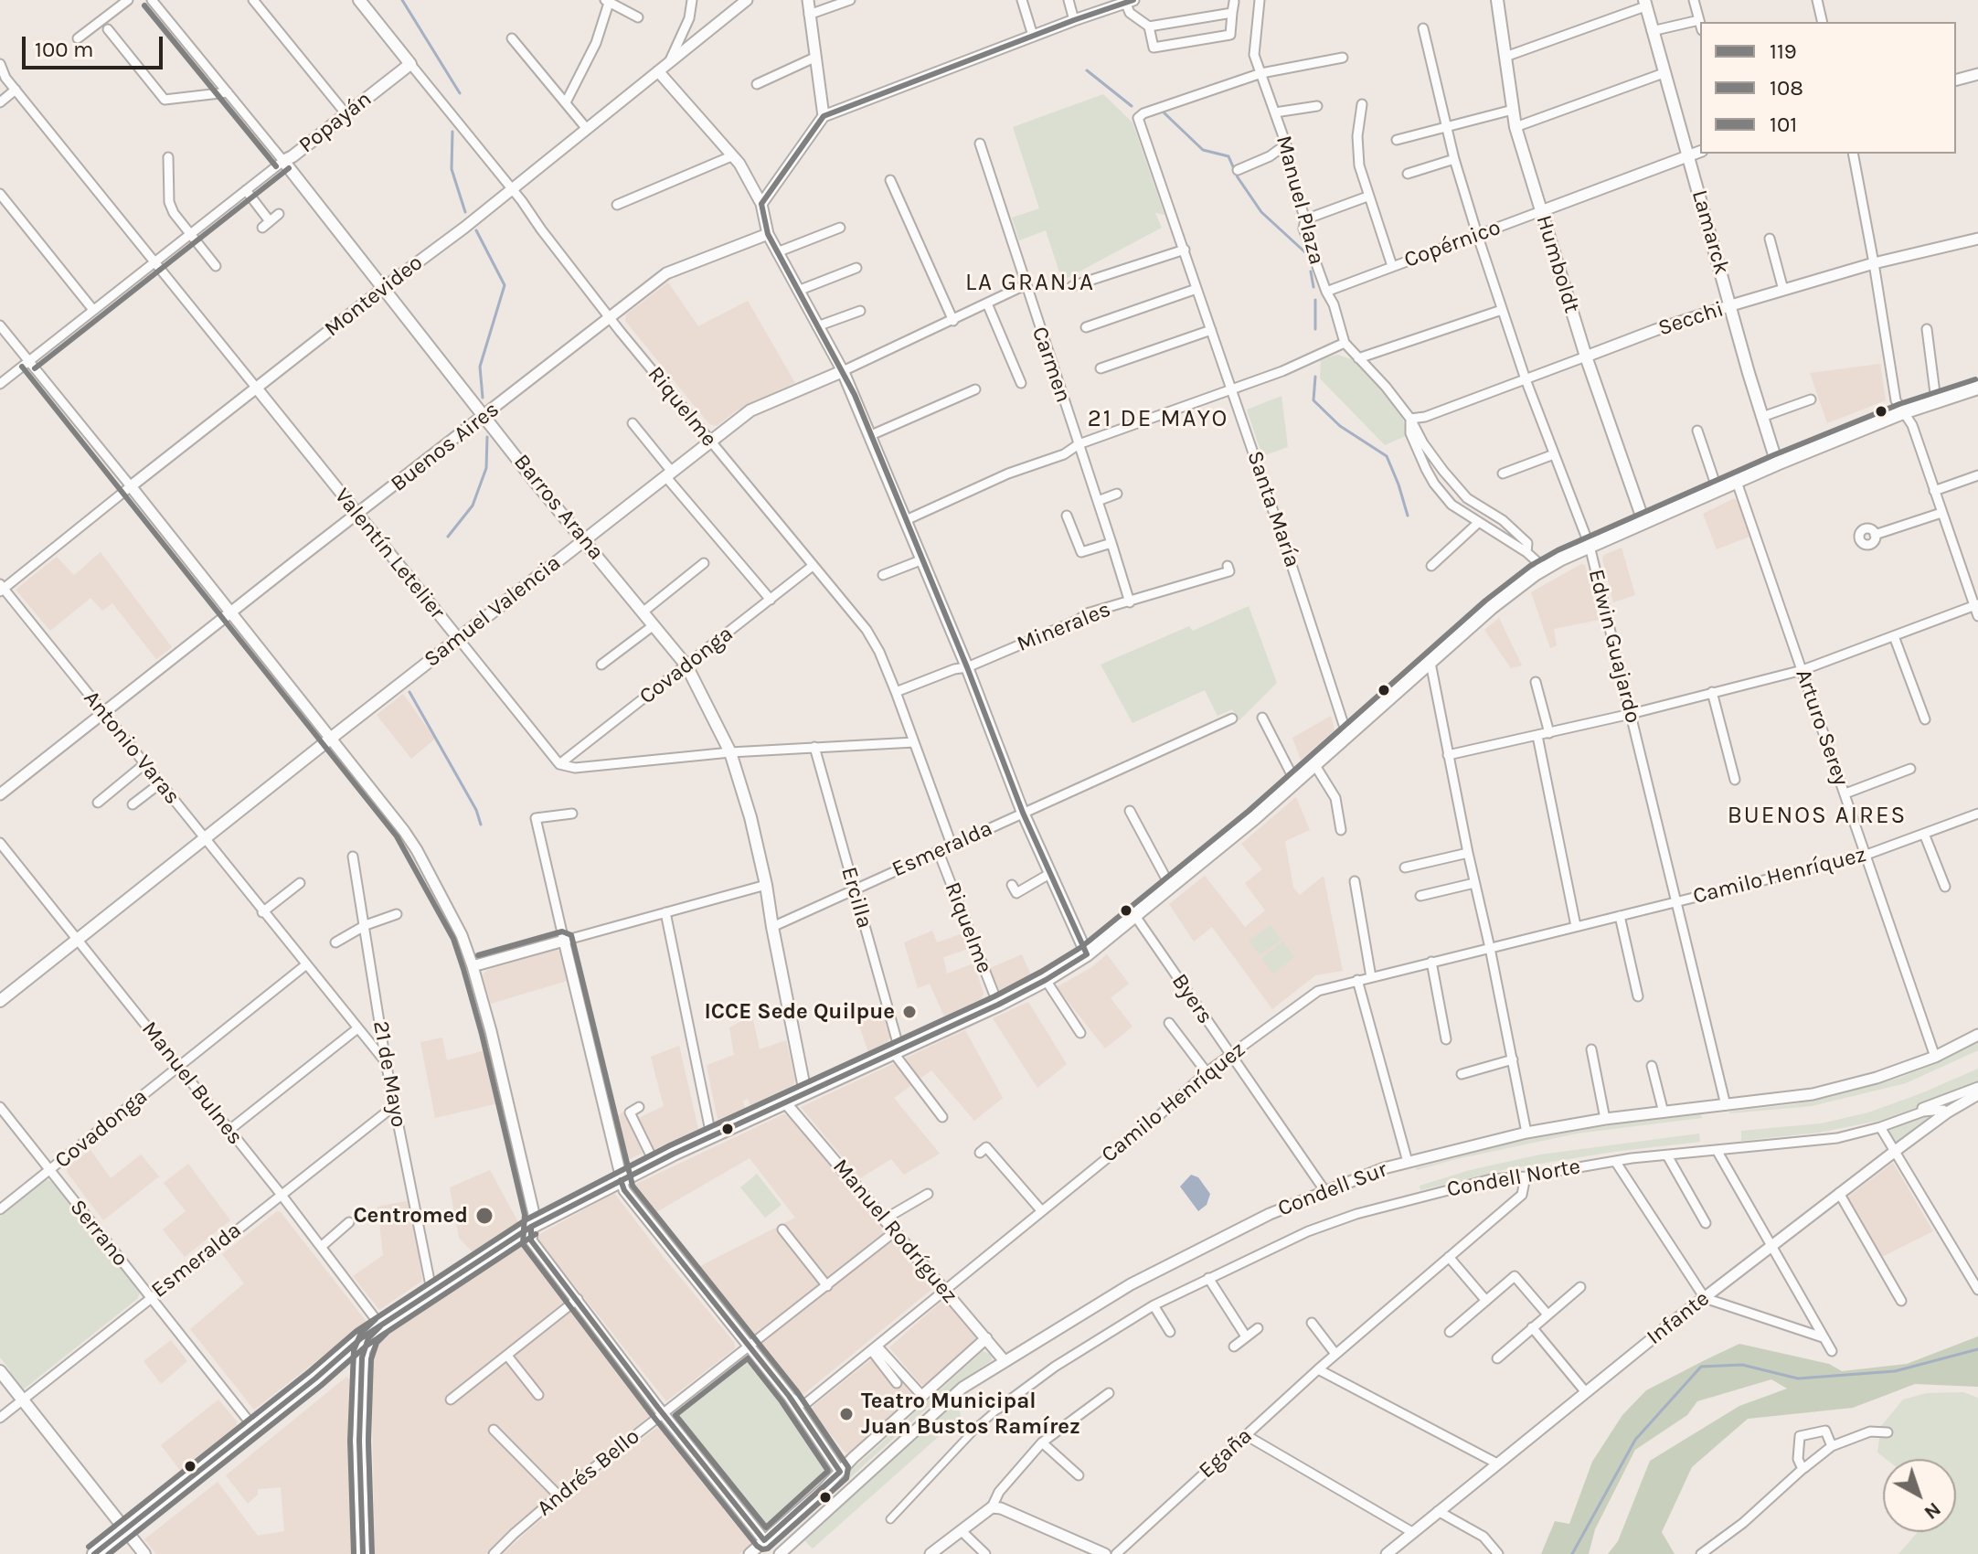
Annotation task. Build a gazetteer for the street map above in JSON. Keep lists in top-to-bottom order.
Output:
{
  "streets": {
    "main road": [
      "Popayán",
      "Lamarck",
      "Humboldt",
      "Riquelme",
      "Barros Arana",
      "Samuel Valencia"
    ],
    "street": [
      "Manuel Plaza",
      "Copérnico",
      "Montevideo",
      "Secchi",
      "Carmen",
      "Buenos Aires",
      "Santa María",
      "Valentín Letelier",
      "Minerales",
      "Edwin Guajardo",
      "Covadonga",
      "Arturo Serey",
      "Antonio Varas",
      "Esmeralda",
      "Camilo Henríquez",
      "Ercilla",
      "Byers",
      "21 de Mayo",
      "Manuel Bulnes",
      "Condell Norte",
      "Condell Sur",
      "Manuel Rodríguez",
      "Serrano",
      "Infante",
      "Egaña",
      "Andrés Bello"
    ]
  },
  "crossings": [
    ["Popayán", "Riquelme"],
    ["Popayán", "Barros Arana"],
    ["Popayán", "Valentín Letelier"],
    ["Manuel Plaza", "Copérnico"],
    ["Manuel Plaza", "Secchi"],
    ["Manuel Plaza", "Santa María"],
    ["Lamarck", "Copérnico"],
    ["Lamarck", "Secchi"],
    ["Copérnico", "Humboldt"],
    ["Copérnico", "Edwin Guajardo"],
    ["Humboldt", "Secchi"],
    ["Montevideo", "Riquelme"],
    ["Montevideo", "Barros Arana"],
    ["Montevideo", "Valentín Letelier"],
    ["Montevideo", "Antonio Varas"],
    ["Secchi", "Edwin Guajardo"],
    ["Carmen", "Samuel Valencia"],
    ["Carmen", "Minerales"],
    ["Riquelme", "Buenos Aires"],
    ["Riquelme", "Samuel Valencia"],
    ["Riquelme", "Minerales"],
    ["Riquelme", "Covadonga"],
    ["Riquelme", "Esmeralda"],
    ["Buenos Aires", "Barros Arana"],
    ["Buenos Aires", "Valentín Letelier"],
    ["Buenos Aires", "Antonio Varas"],
    ["Barros Arana", "Samuel Valencia"],
    ["Barros Arana", "Covadonga"],
    ["Barros Arana", "Esmeralda"],
    ["Valentín Letelier", "Samuel Valencia"],
    ["Valentín Letelier", "Covadonga"],
    ["Samuel Valencia", "Antonio Varas"],
    ["Samuel Valencia", "Manuel Bulnes"],
    ["Edwin Guajardo", "Camilo Henríquez"],
    ["Edwin Guajardo", "Condell Sur"],
    ["Covadonga", "Antonio Varas"],
    ["Covadonga", "Manuel Bulnes"],
    ["Covadonga", "Serrano"],
    ["Arturo Serey", "Camilo Henríquez"],
    ["Arturo Serey", "Condell Sur"],
    ["Antonio Varas", "21 de Mayo"],
    ["Esmeralda", "Ercilla"],
    ["Esmeralda", "21 de Mayo"],
    ["Esmeralda", "Manuel Bulnes"],
    ["Esmeralda", "Serrano"],
    ["Camilo Henríquez", "Byers"],
    ["Camilo Henríquez", "Manuel Rodríguez"],
    ["Byers", "Condell Sur"],
    ["Condell Norte", "Infante"],
    ["Condell Norte", "Egaña"],
    ["Condell Sur", "Manuel Rodríguez"],
    ["Manuel Rodríguez", "Andrés Bello"]
  ],
  "districts": ["LA GRANJA", "21 DE MAYO", "BUENOS AIRES"],
  "places": ["ICCE Sede Quilpue", "Centromed", "Teatro Municipal Juan Bustos Ramírez"],
  "lines": ["transit line 119", "transit line 108", "transit line 101"],
  "legend": ["119", "108", "101"],
  "scale_bar": "100 m",
  "north": "bottom right"
}
